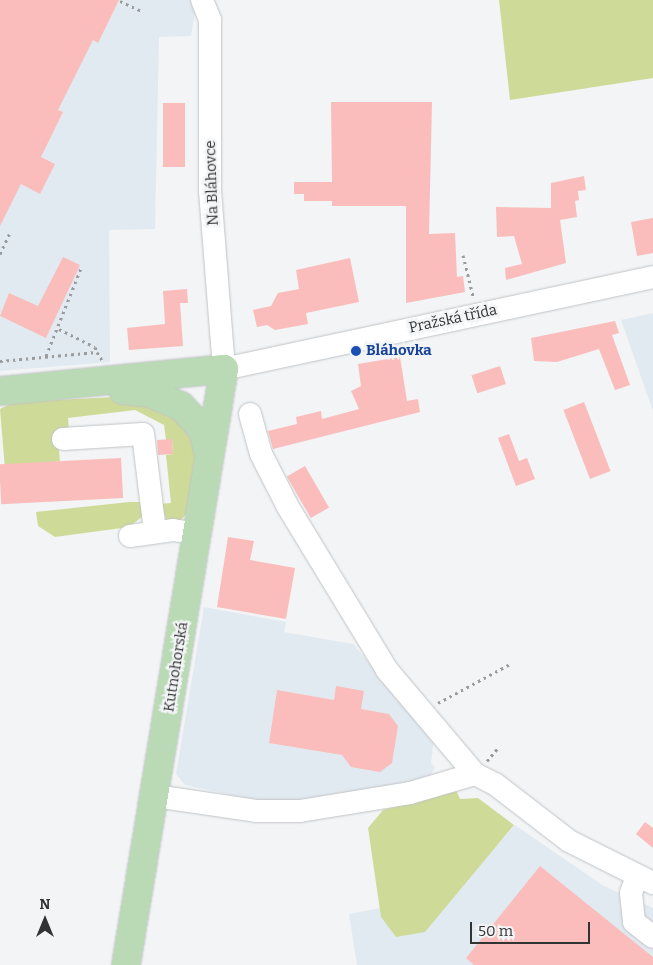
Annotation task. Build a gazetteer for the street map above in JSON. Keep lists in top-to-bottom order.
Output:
{
  "streets": {
    "main road": ["Kutnohorská"],
    "street": ["Na Bláhovce", "Pražská třída"]
  },
  "crossings": [
    ["Na Bláhovce", "Pražská třída"],
    ["Na Bláhovce", "Kutnohorská"],
    ["Pražská třída", "Kutnohorská"]
  ],
  "places": ["Bláhovka"],
  "scale_bar": "50 m",
  "north": "top"
}
